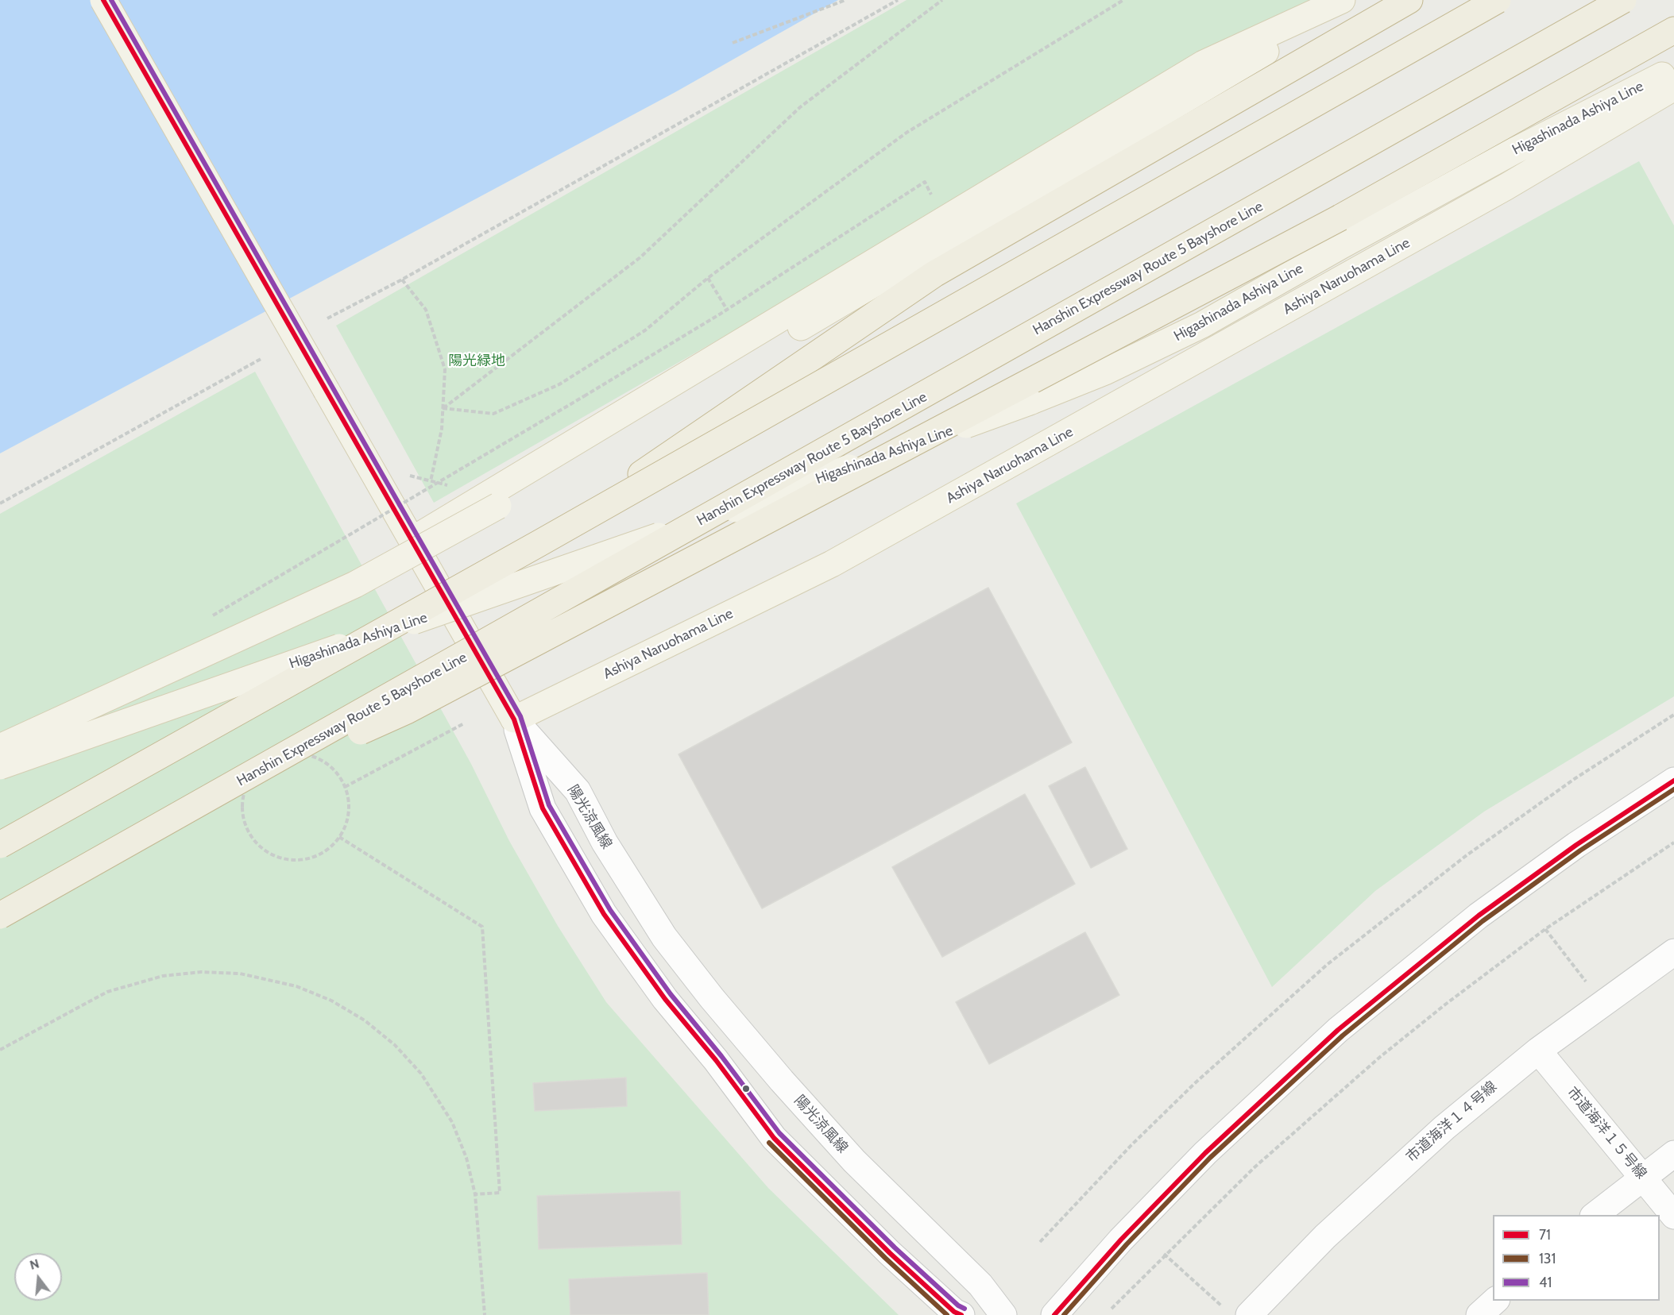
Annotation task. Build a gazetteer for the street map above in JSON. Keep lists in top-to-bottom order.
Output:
{
  "streets": {
    "highway": ["Hanshin Expressway Route 5 Bayshore Line"],
    "main road": ["Higashinada Ashiya Line", "Ashiya Naruohama Line"],
    "street": ["陽光涼風線", "市道海洋１４号線", "市道海洋１５号線"]
  },
  "crossings": [
    ["Ashiya Naruohama Line", "陽光涼風線"],
    ["市道海洋１４号線", "市道海洋１５号線"]
  ],
  "parks": ["陽光緑地"],
  "lines": ["transit line 71", "transit line 41", "transit line 131"],
  "legend": ["71", "131", "41"],
  "north": "top"
}
